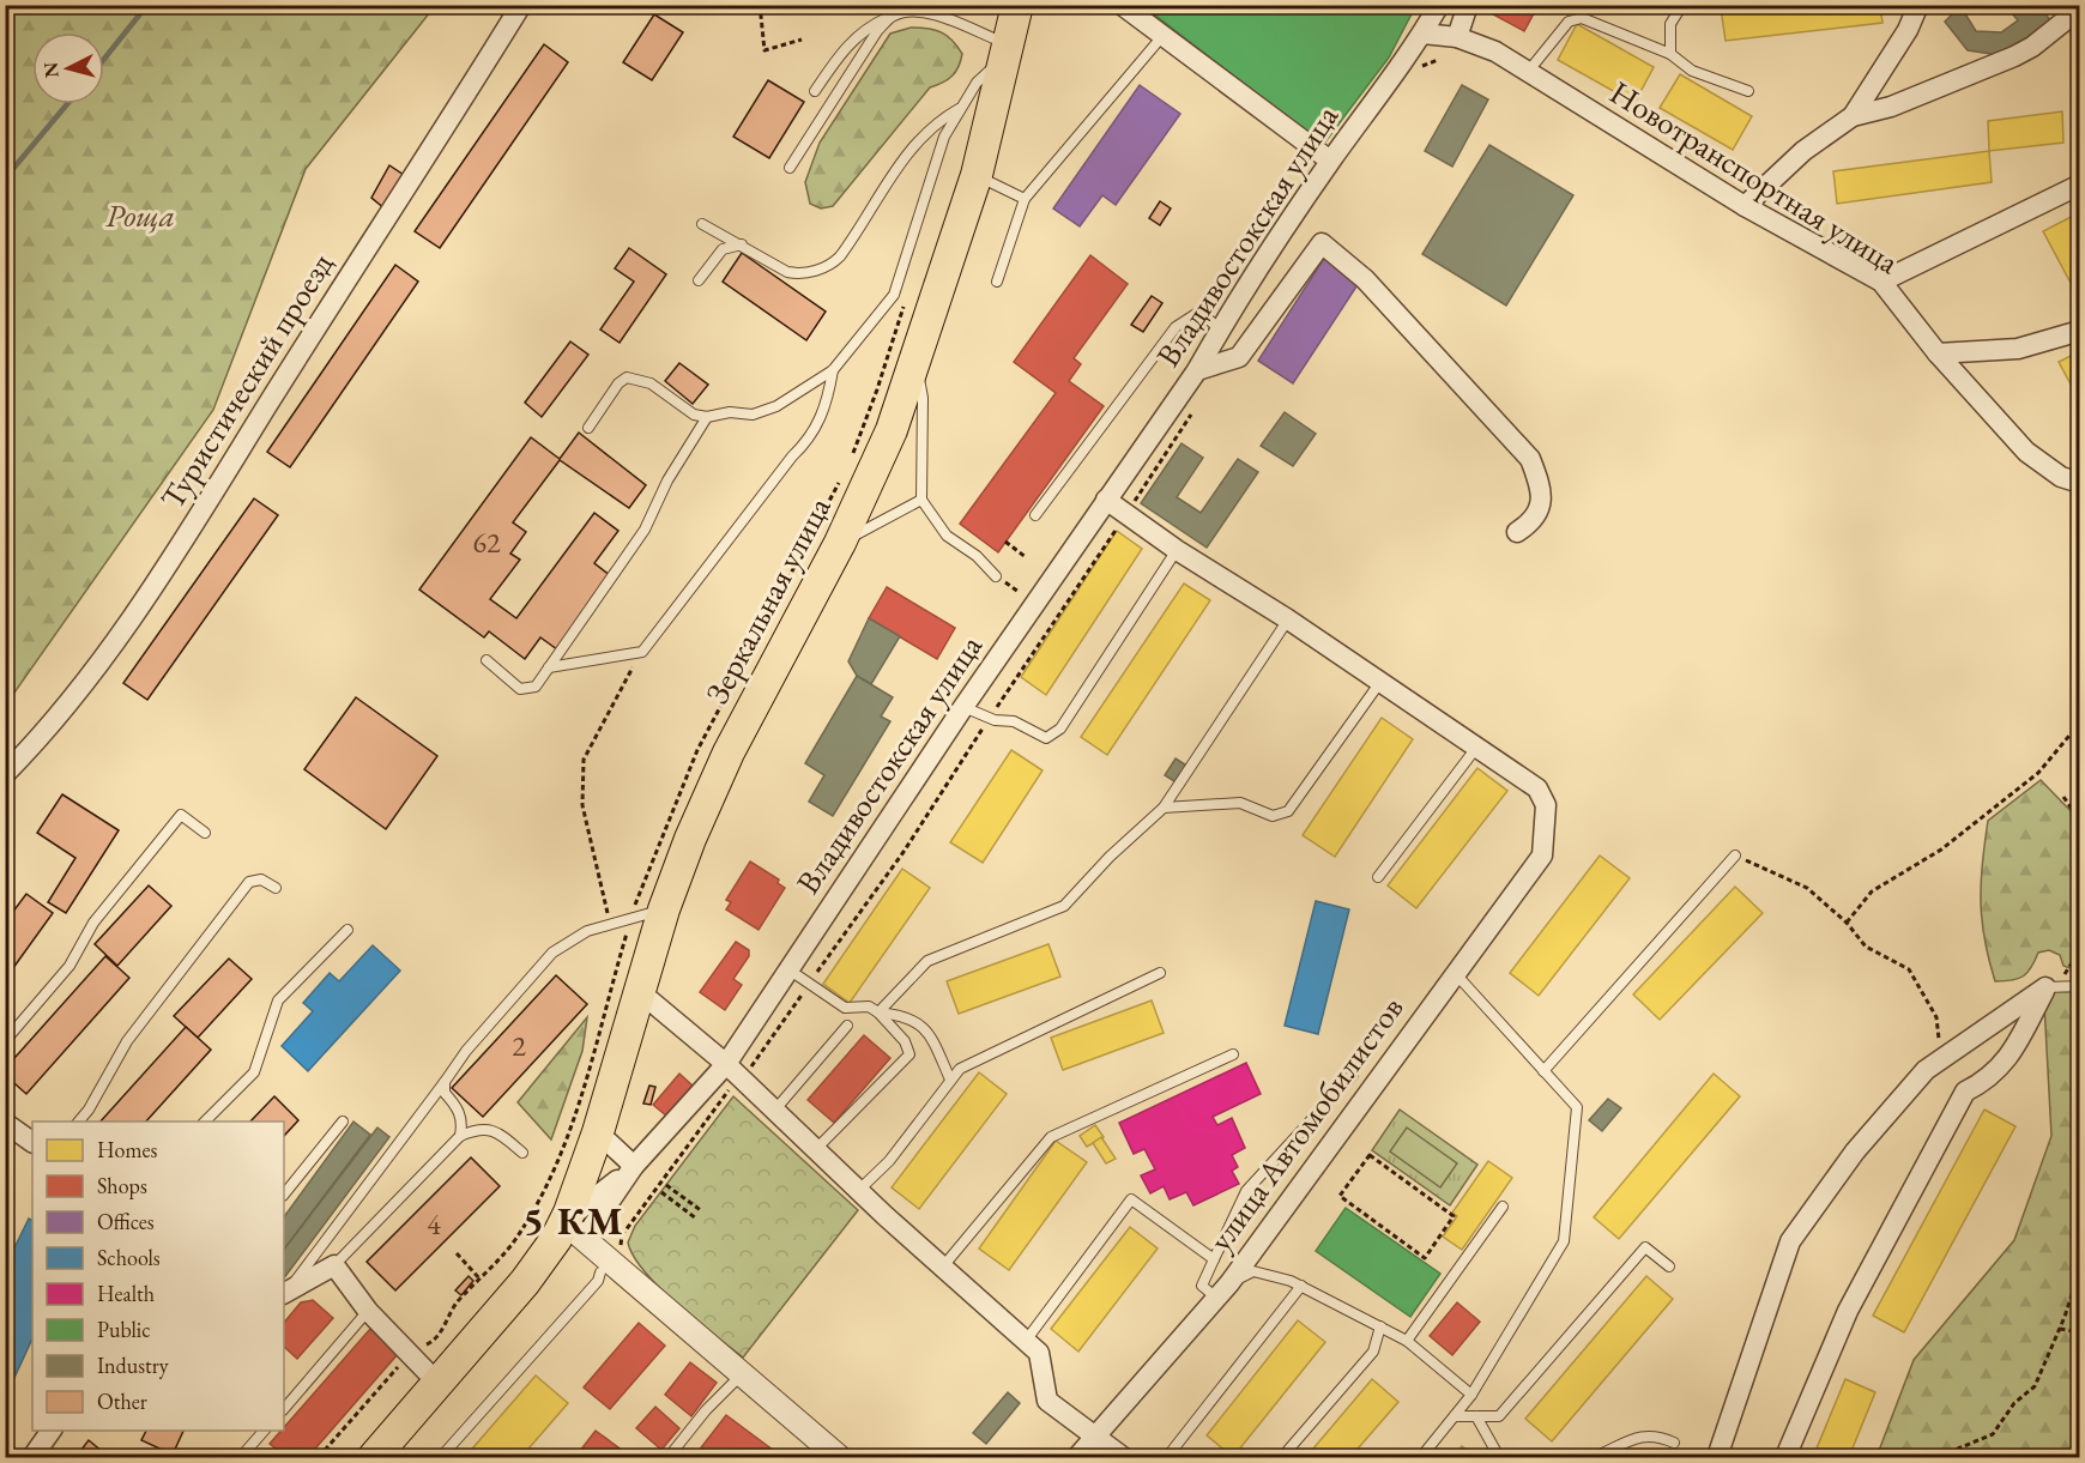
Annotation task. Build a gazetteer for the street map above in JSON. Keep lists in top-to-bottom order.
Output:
{
  "streets": {
    "main road": ["Зеркальная улица"],
    "street": [
      "Новотранспортная улица",
      "Владивостокская улица",
      "Туристический проезд",
      "улица Автомобилистов"
    ]
  },
  "crossings": [
    ["Новотранспортная улица", "Владивостокская улица"],
    ["Владивостокская улица", "Зеркальная улица"]
  ],
  "districts": ["5 КМ"],
  "parks": ["Роща"],
  "house_numbers": ["62", "2", "4"],
  "legend": [
    "Homes",
    "Shops",
    "Offices",
    "Schools",
    "Health",
    "Public",
    "Industry",
    "Other"
  ],
  "north": "left"
}
